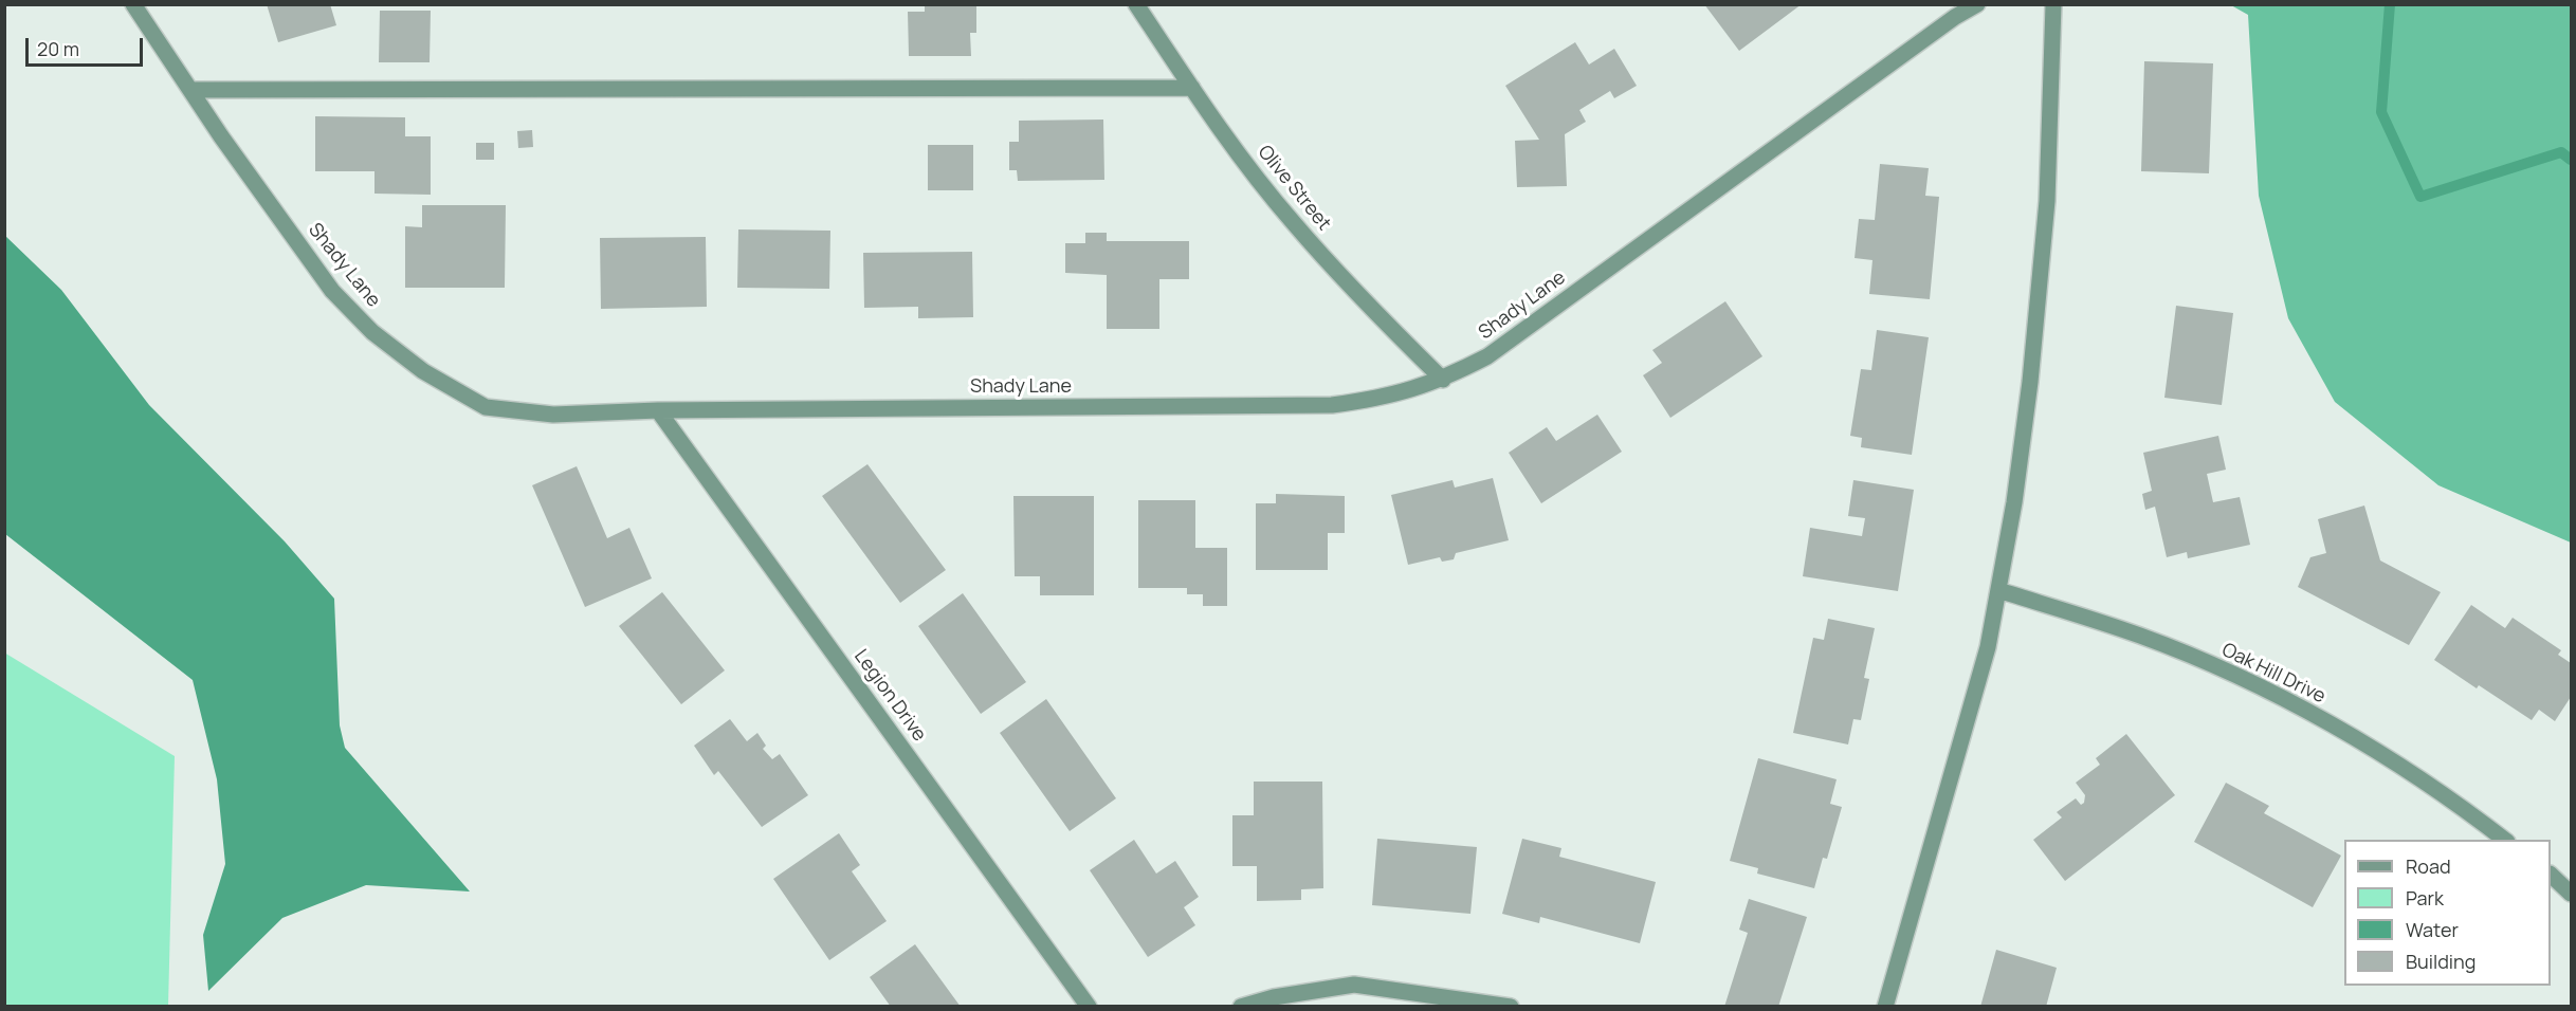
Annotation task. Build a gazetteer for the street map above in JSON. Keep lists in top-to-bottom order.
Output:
{
  "streets": {
    "street": [
      "Olive Street",
      "Shady Lane",
      "Oak Hill Drive",
      "Legion Drive"
    ]
  },
  "crossings": [
    ["Olive Street", "Shady Lane"],
    ["Shady Lane", "Legion Drive"]
  ],
  "legend": [
    "Road",
    "Park",
    "Water",
    "Building"
  ],
  "scale_bar": "20 m"
}
